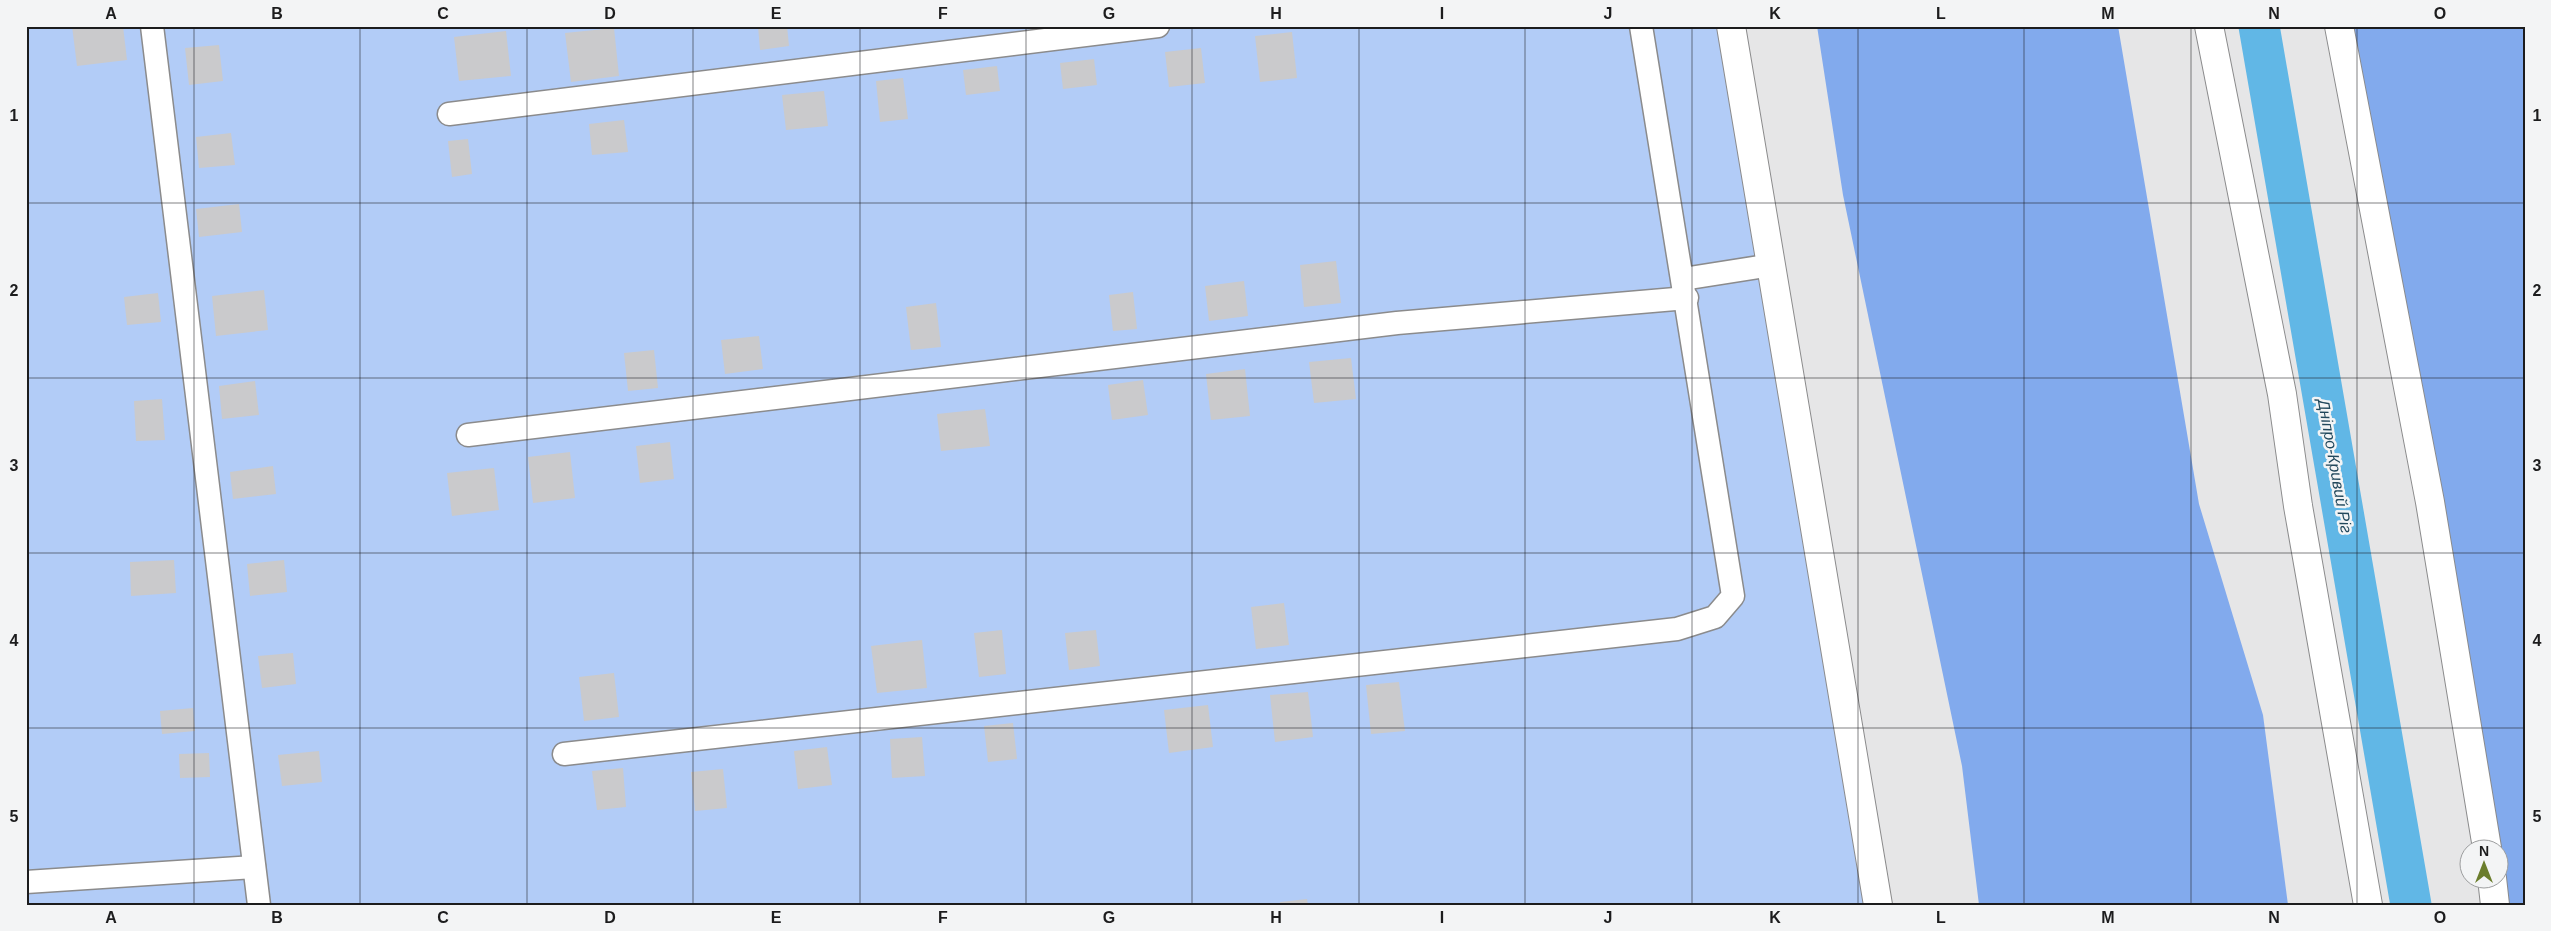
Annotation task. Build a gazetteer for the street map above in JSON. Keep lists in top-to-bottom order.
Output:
{
  "water": ["Дніпро-Кривий Ріг"],
  "north": "top",
  "grid": {
    "columns": [
      "A",
      "B",
      "C",
      "D",
      "E",
      "F",
      "G",
      "H",
      "I",
      "J",
      "K",
      "L",
      "M",
      "N",
      "O"
    ],
    "rows": [
      "1",
      "2",
      "3",
      "4",
      "5"
    ]
  }
}
